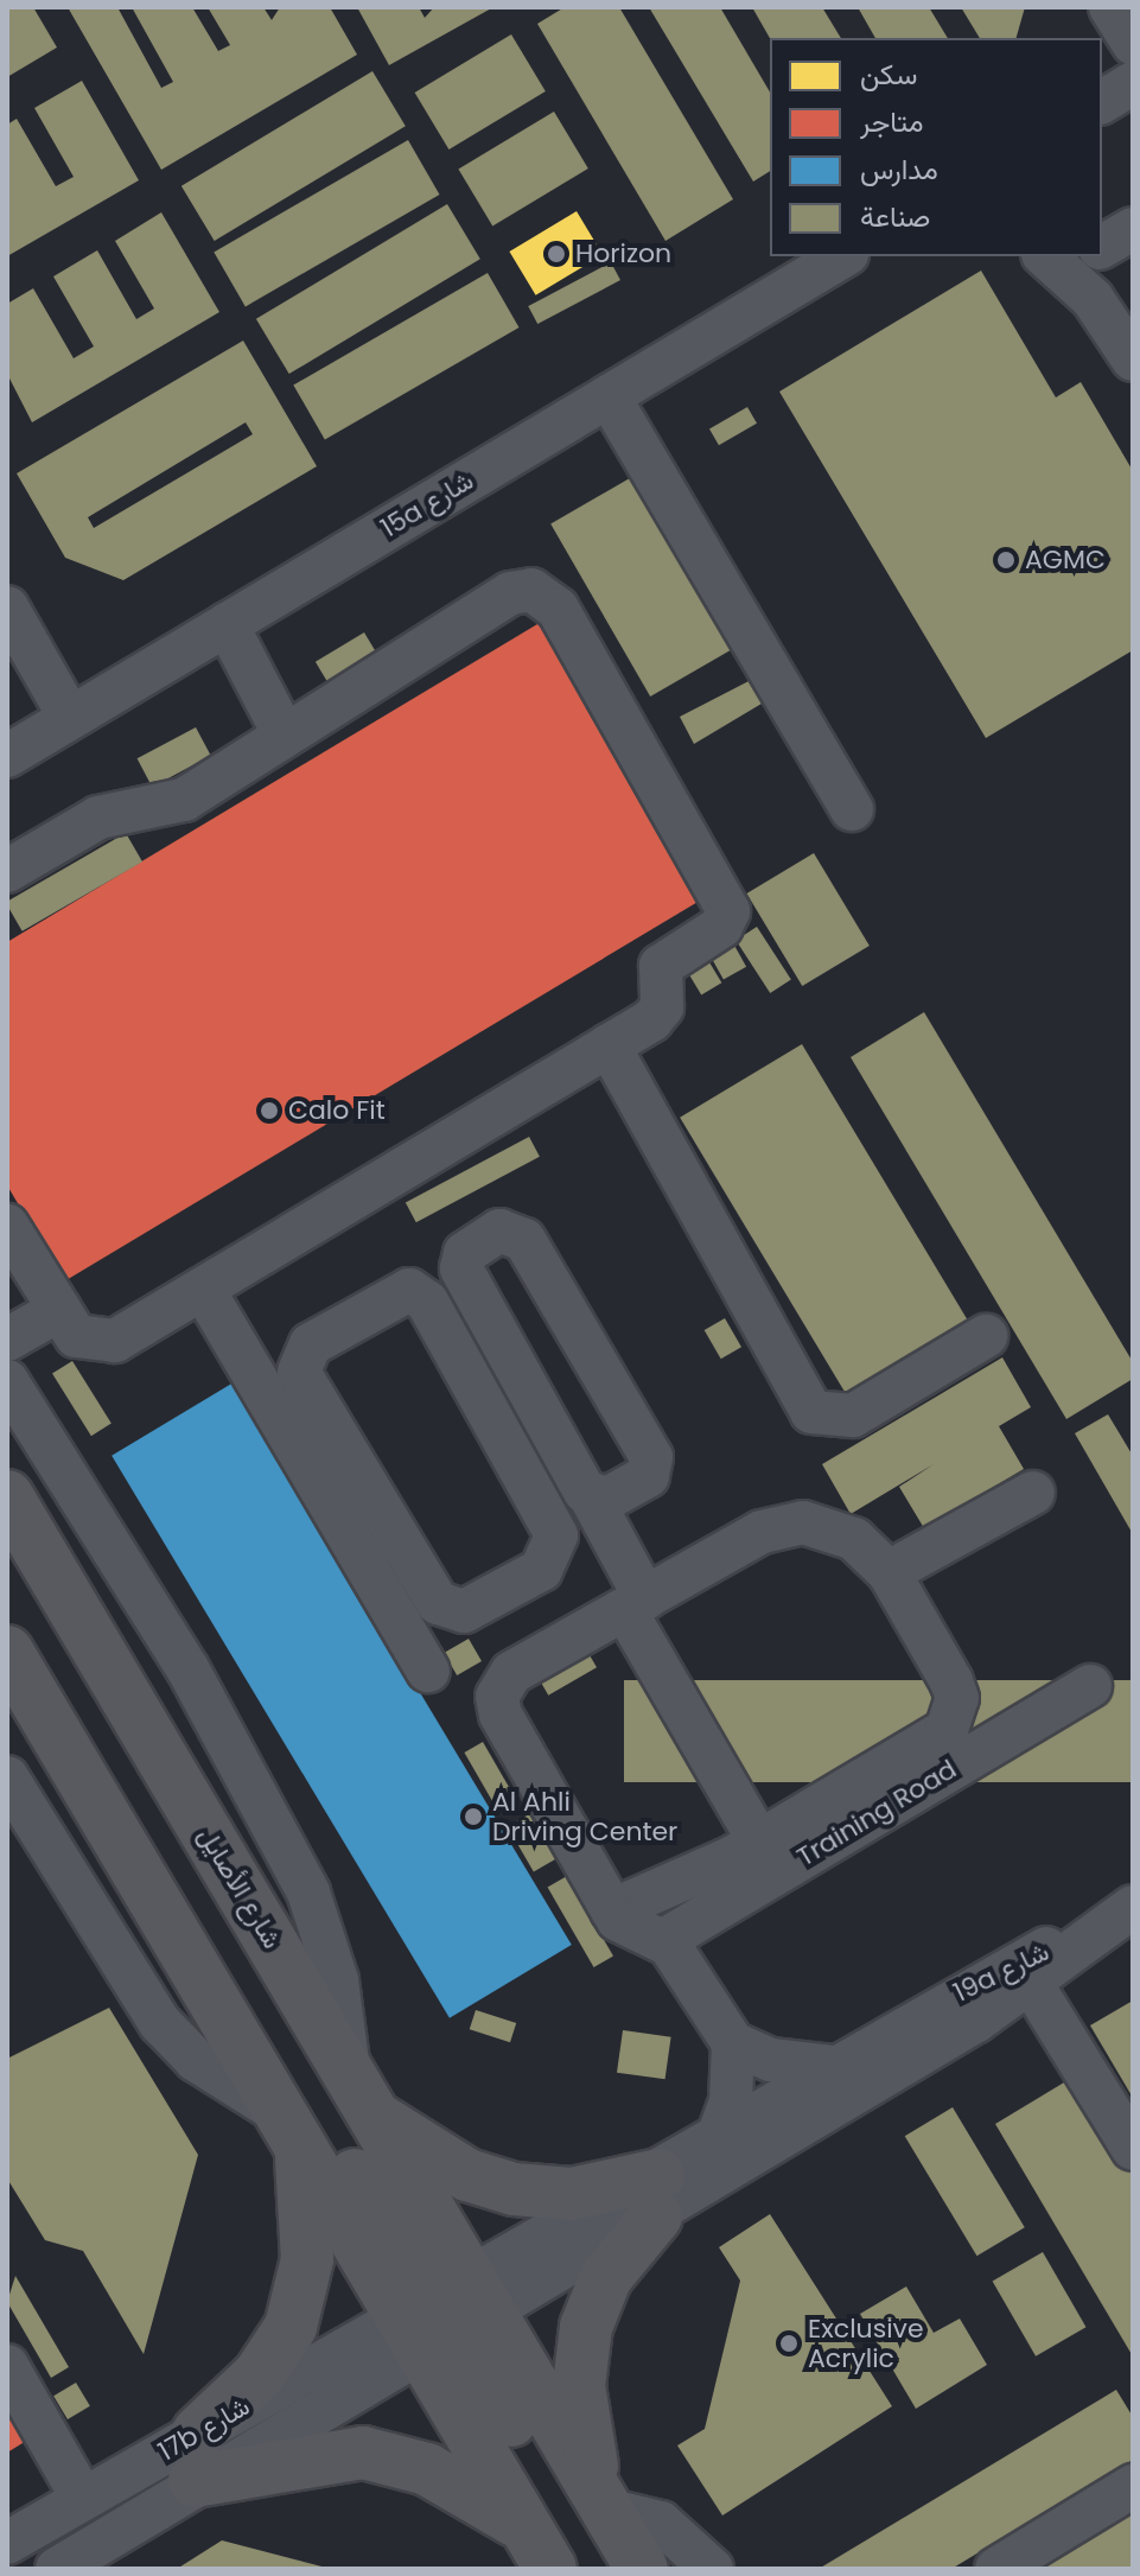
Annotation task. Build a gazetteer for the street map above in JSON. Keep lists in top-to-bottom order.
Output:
{
  "streets": {
    "main road": ["شارع الأصايل"],
    "street": [
      "15a شارع",
      "Training Road",
      "19a شارع",
      "17b شارع"
    ]
  },
  "crossings": [
    ["شارع الأصايل", "19a شارع"],
    ["شارع الأصايل", "17b شارع"],
    ["19a شارع", "17b شارع"]
  ],
  "places": [
    "Horizon",
    "AGMC",
    "Calo Fit",
    "Al Ahli Driving Center",
    "Exclusive Acrylic"
  ],
  "legend": [
    "سكن",
    "متاجر",
    "مدارس",
    "صناعة"
  ]
}
